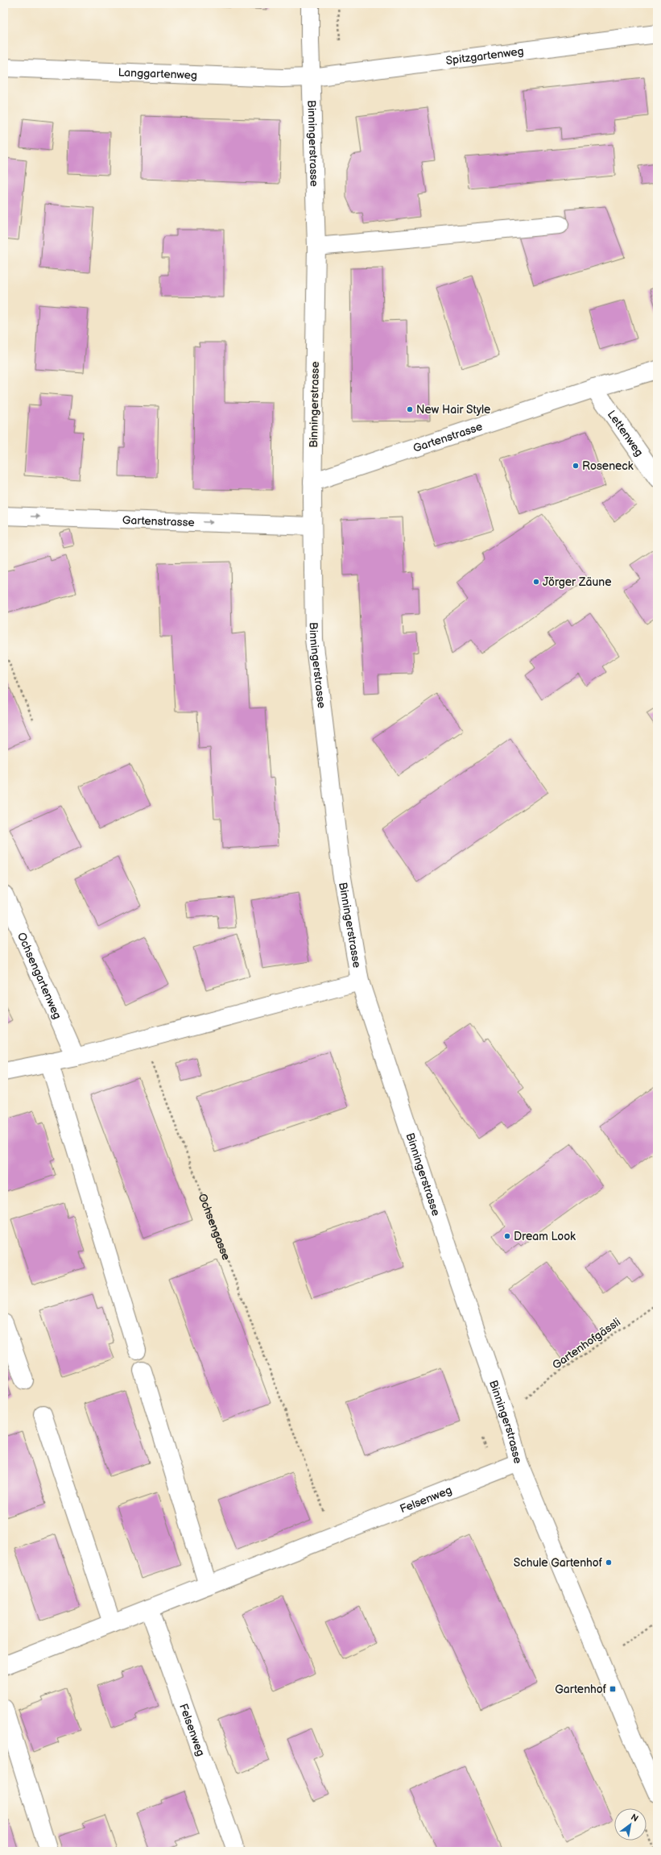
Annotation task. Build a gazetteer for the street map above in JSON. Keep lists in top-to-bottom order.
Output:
{
  "streets": {
    "street": [
      "Spitzgartenweg",
      "Langgartenweg",
      "Binningerstrasse",
      "Lettenweg",
      "Gartenstrasse",
      "Ochsengartenweg",
      "Felsenweg"
    ],
    "path": ["Ochsengasse", "Gartenhofgässli"]
  },
  "crossings": [
    ["Spitzgartenweg", "Langgartenweg"],
    ["Spitzgartenweg", "Binningerstrasse"],
    ["Langgartenweg", "Binningerstrasse"],
    ["Binningerstrasse", "Gartenstrasse"],
    ["Binningerstrasse", "Felsenweg"],
    ["Lettenweg", "Gartenstrasse"],
    ["Ochsengasse", "Felsenweg"]
  ],
  "one_way": ["Gartenstrasse"],
  "places": {
    "other": [
      "New Hair Style",
      "Roseneck",
      "Jörger Zäune",
      "Dream Look",
      "Schule Gartenhof"
    ],
    "transit": ["Gartenhof"]
  },
  "north": "top right"
}
